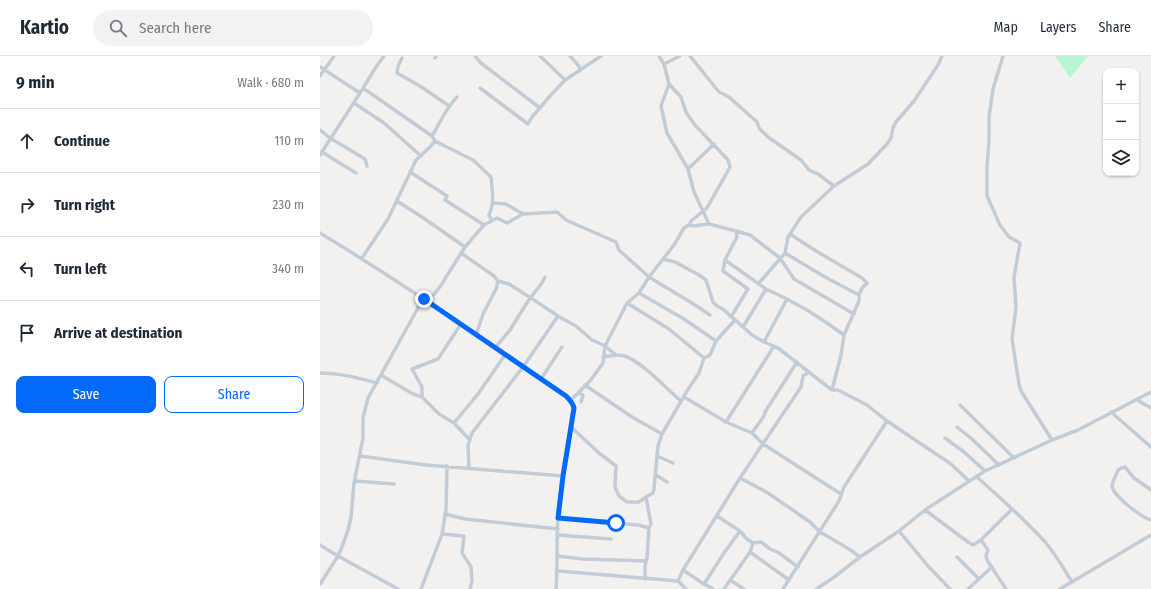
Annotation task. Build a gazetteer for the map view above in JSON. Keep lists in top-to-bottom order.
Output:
{
  "page": {
    "header": "Kartio",
    "search": "Search here",
    "nav": ["Map", "Layers", "Share"],
    "heading": ["9 min", "Walk · 680 m"],
    "map_buttons": ["+", "−"],
    "list": [
      ["Continue", "110 m"],
      ["Turn right", "230 m"],
      ["Turn left", "340 m"],
      "Arrive at destination"
    ],
    "buttons": ["Save", "Share"]
  }
}
